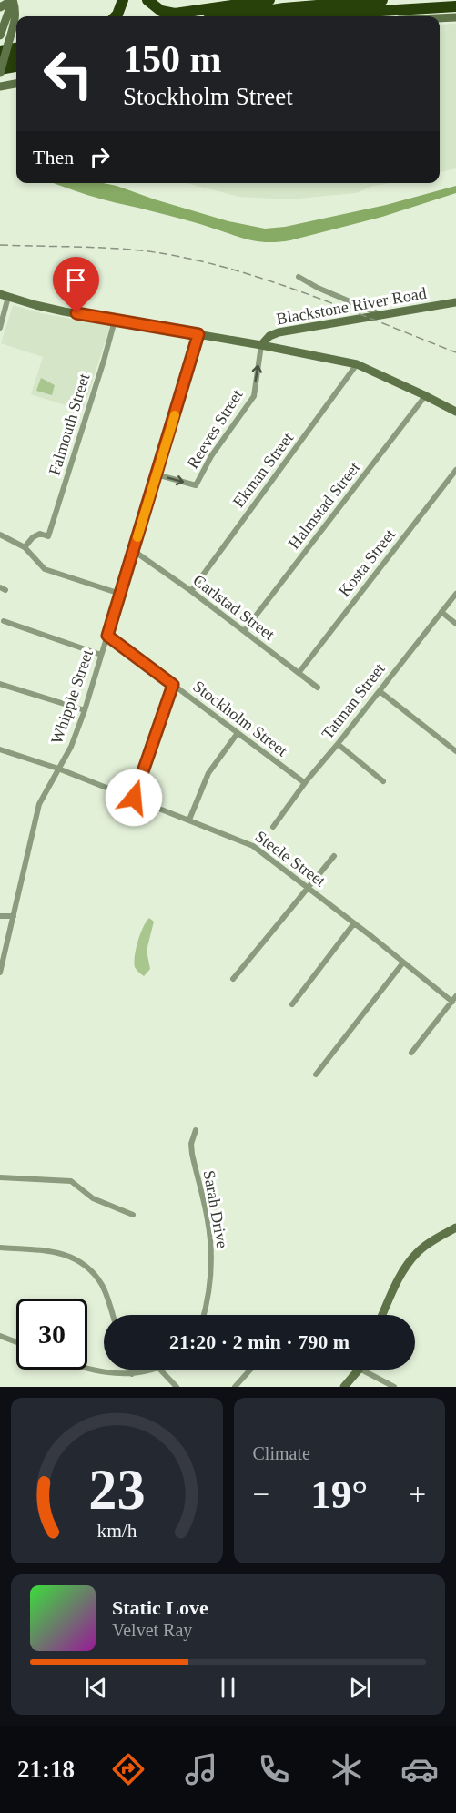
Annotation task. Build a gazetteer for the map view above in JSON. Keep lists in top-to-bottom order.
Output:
{
  "streets": {
    "main road": ["Blackstone River Road"],
    "street": [
      "Falmouth Street",
      "Reeves Street",
      "Ekman Street",
      "Halmstad Street",
      "Kosta Street",
      "Carlstad Street",
      "Whipple Street",
      "Tatman Street",
      "Stockholm Street",
      "Steele Street",
      "Sarah Drive"
    ]
  },
  "crossings": [
    ["Blackstone River Road", "Falmouth Street"],
    ["Blackstone River Road", "Reeves Street"],
    ["Blackstone River Road", "Whipple Street"],
    ["Reeves Street", "Whipple Street"],
    ["Ekman Street", "Carlstad Street"],
    ["Halmstad Street", "Carlstad Street"],
    ["Kosta Street", "Carlstad Street"],
    ["Carlstad Street", "Whipple Street"],
    ["Whipple Street", "Stockholm Street"],
    ["Whipple Street", "Steele Street"],
    ["Tatman Street", "Stockholm Street"]
  ],
  "one_way": ["Reeves Street"],
  "page": {
    "turn": ["150 m", "Stockholm Street"],
    "then": "Then",
    "limit": "30",
    "trip": "21:20 · 2 min · 790 m",
    "tile": "Climate",
    "heat": ["−", "19°", "+"],
    "song": ["Static Love", "Velvet Ray"],
    "tabs": "21:18",
    "gauge": ["23", "km/h"]
  }
}
